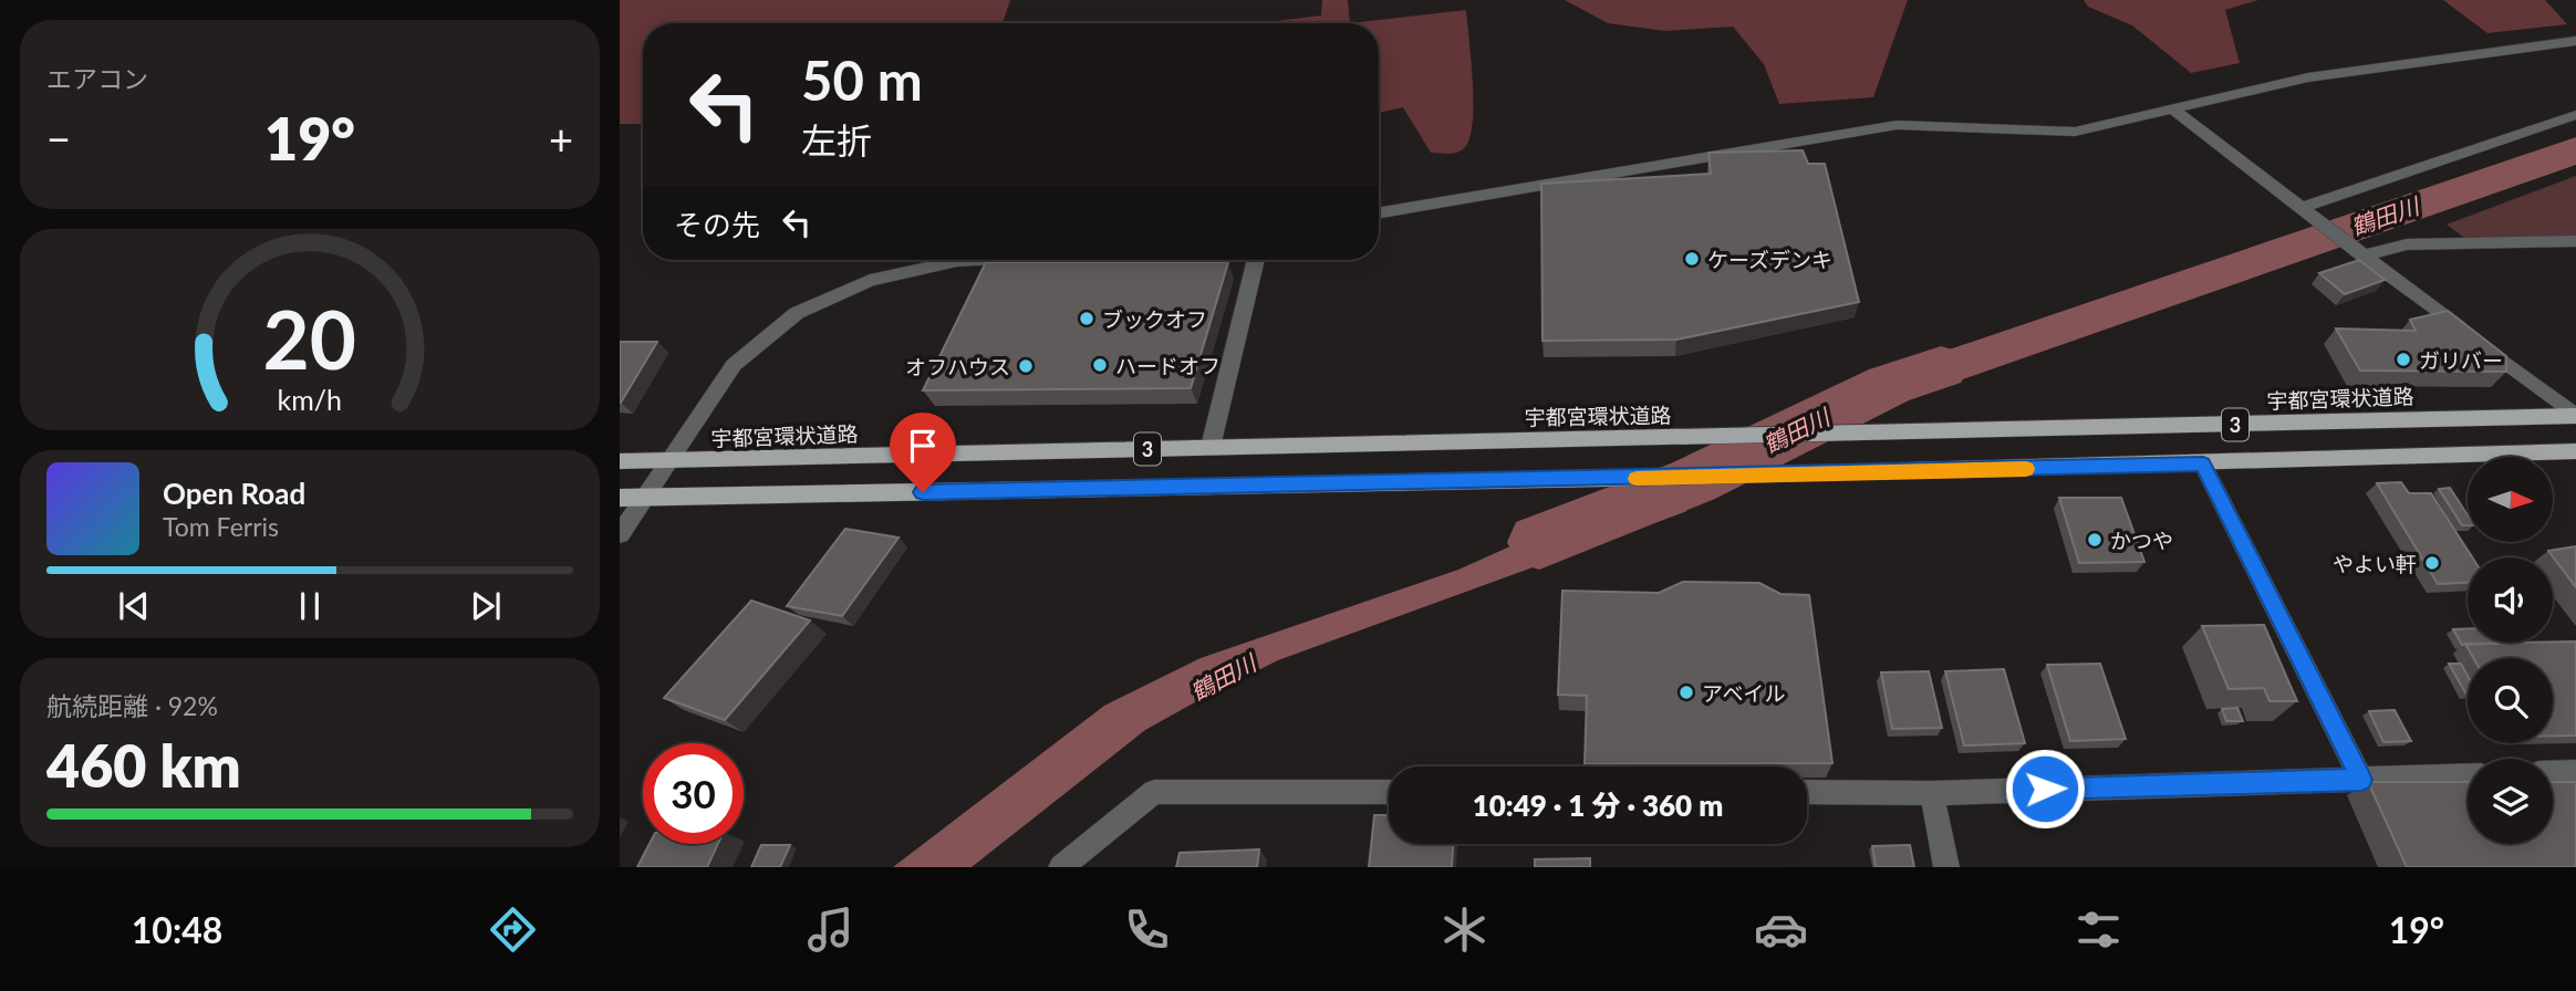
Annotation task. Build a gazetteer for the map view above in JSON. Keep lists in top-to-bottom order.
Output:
{
  "streets": {
    "main road": ["宇都宮環状道路", "3"]
  },
  "water": ["鶴田川"],
  "places": [
    "ケーズデンキ",
    "ブックオフ",
    "ガリバー",
    "ハードオフ",
    "オフハウス",
    "かつや",
    "やよい軒",
    "アベイル"
  ],
  "north": "right",
  "page": {
    "tile": [
      "エアコン",
      ["航続距離 · 92%", "460 km"]
    ],
    "turn": ["50 m", "左折"],
    "heat": ["−", "19°", "+"],
    "then": "その先",
    "song": ["Open Road", "Tom Ferris"],
    "limit": "30",
    "trip": "10:49 · 1 分 · 360 m",
    "tabs": ["10:48", "19°"],
    "gauge": ["20", "km/h"]
  }
}
